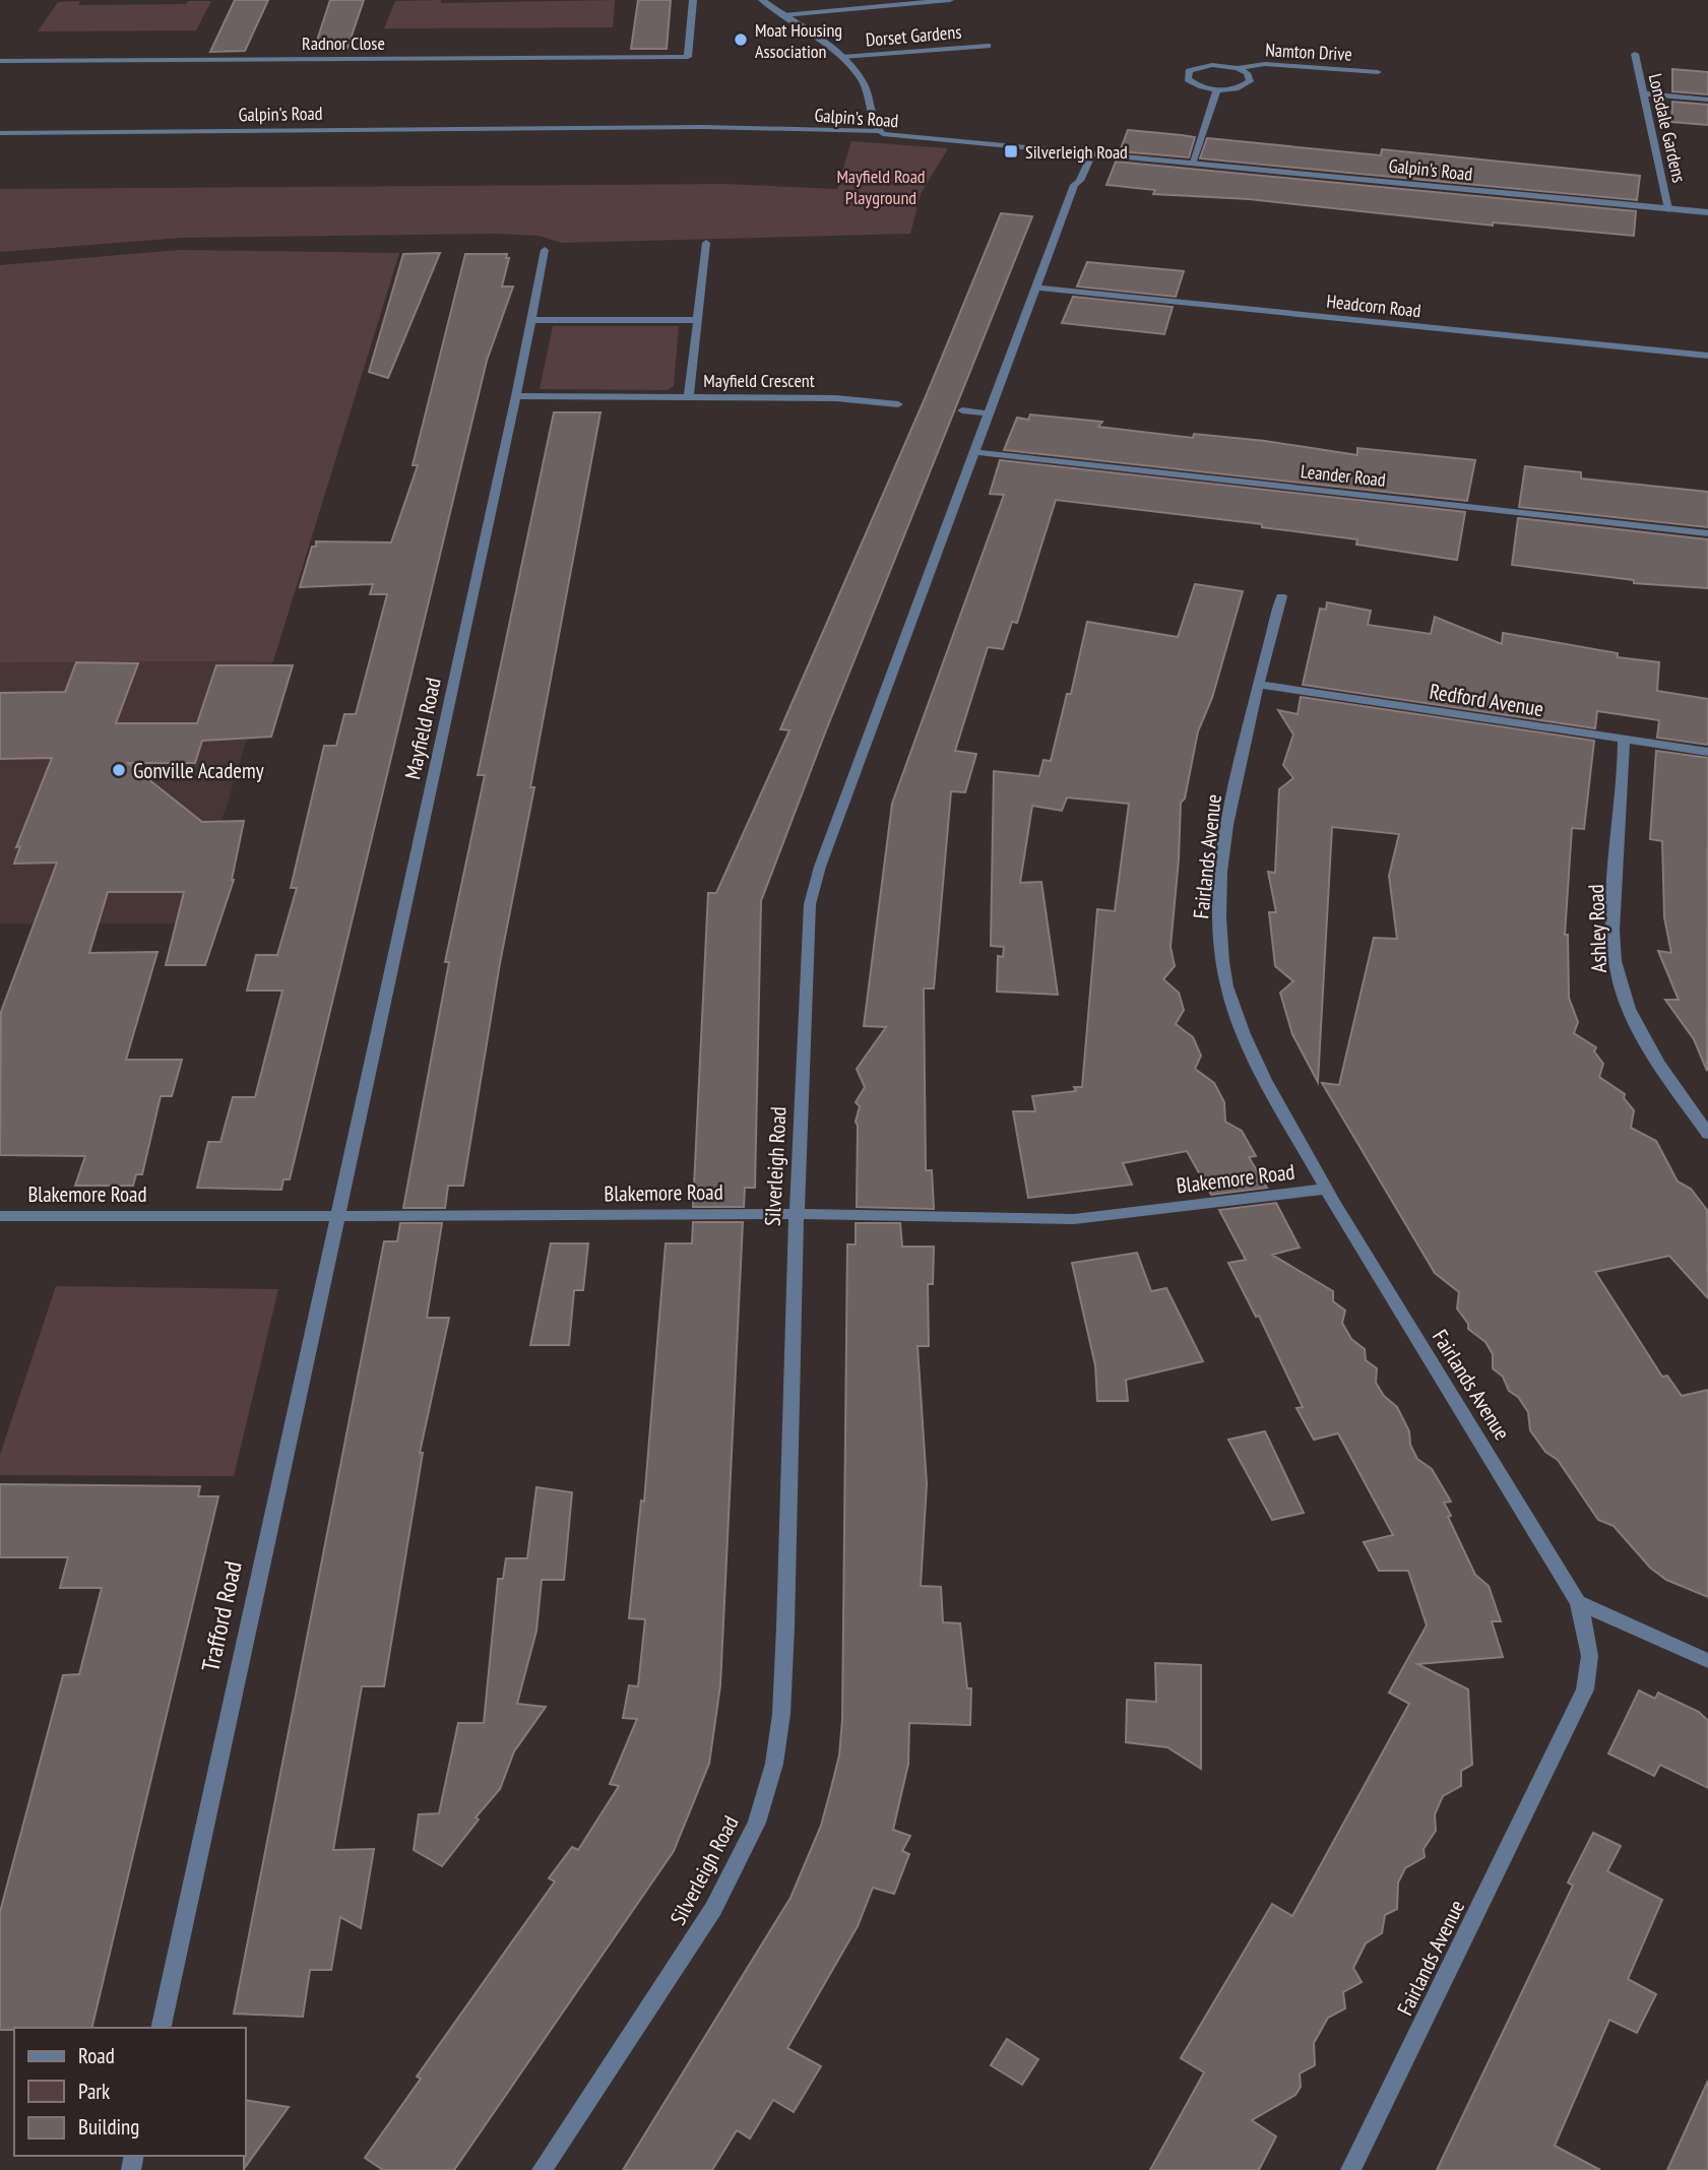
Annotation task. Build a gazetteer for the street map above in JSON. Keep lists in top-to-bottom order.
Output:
{
  "streets": {
    "street": [
      "Dorset Gardens",
      "Radnor Close",
      "Namton Drive",
      "Galpin's Road",
      "Lonsdale Gardens",
      "Headcorn Road",
      "Mayfield Crescent",
      "Leander Road",
      "Redford Avenue",
      "Mayfield Road",
      "Fairlands Avenue",
      "Ashley Road",
      "Silverleigh Road",
      "Blakemore Road",
      "Trafford Road"
    ]
  },
  "crossings": [
    ["Galpin's Road", "Lonsdale Gardens"],
    ["Galpin's Road", "Silverleigh Road"],
    ["Headcorn Road", "Silverleigh Road"],
    ["Leander Road", "Silverleigh Road"],
    ["Redford Avenue", "Fairlands Avenue"],
    ["Redford Avenue", "Ashley Road"],
    ["Mayfield Road", "Blakemore Road"],
    ["Mayfield Road", "Trafford Road"],
    ["Fairlands Avenue", "Blakemore Road"],
    ["Silverleigh Road", "Blakemore Road"],
    ["Blakemore Road", "Trafford Road"]
  ],
  "parks": ["Mayfield Road Playground"],
  "places": {
    "other": ["Moat Housing Association", "Gonville Academy"],
    "transit": ["Silverleigh Road"]
  },
  "legend": ["Road", "Park", "Building"]
}
